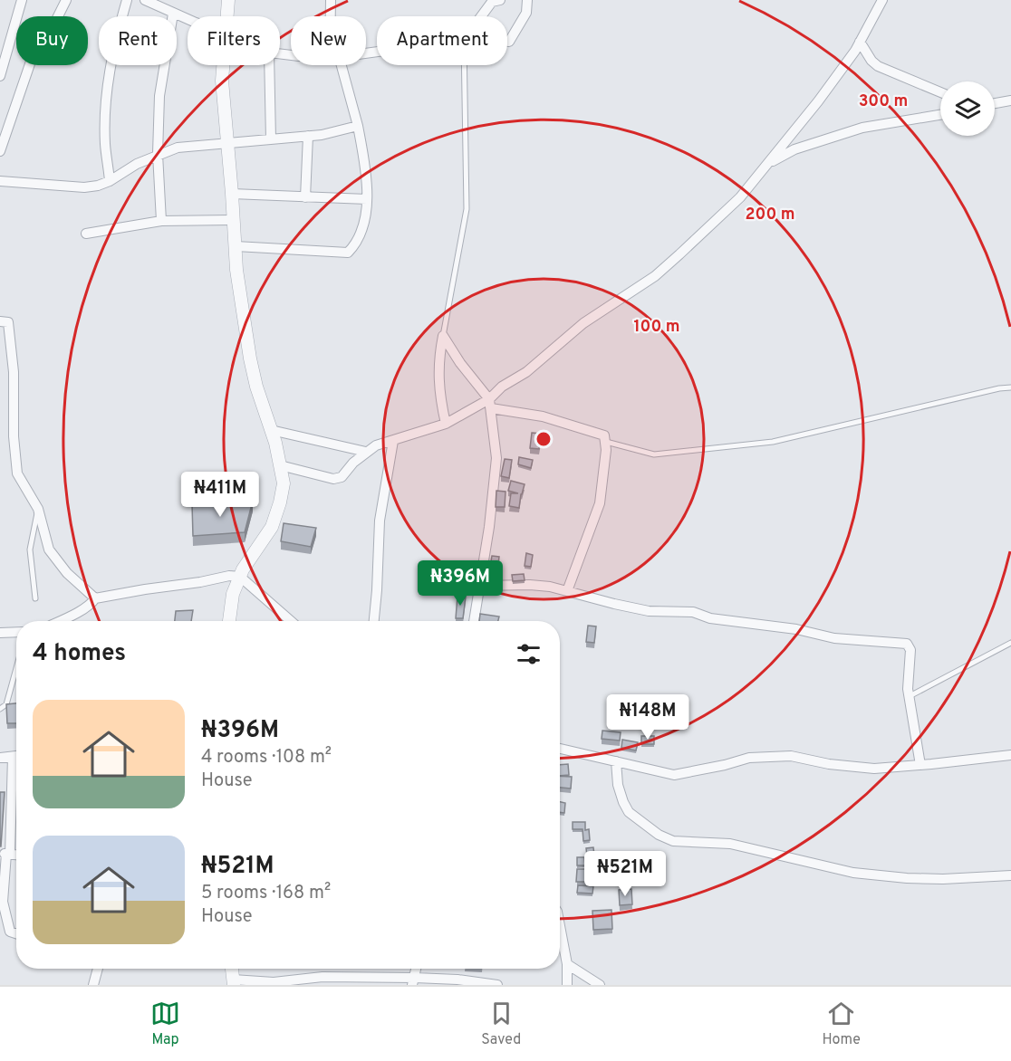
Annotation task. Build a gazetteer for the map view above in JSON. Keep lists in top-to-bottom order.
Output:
{
  "page": {
    "chip": [
      "Buy",
      "Rent",
      "Filters",
      "New",
      "Apartment"
    ],
    "price": [
      "₦411M",
      "₦396M",
      "₦148M",
      "₦521M"
    ],
    "heading": "4 homes",
    "list": [
      {
        "name": "₦396M",
        "note": "4 rooms · 108 m² · House"
      },
      {
        "name": "₦521M",
        "note": "5 rooms · 168 m² · House"
      }
    ],
    "tabs": ["Map", "Saved", "Home"]
  },
  "rings": ["300 m", "200 m", "100 m"]
}
